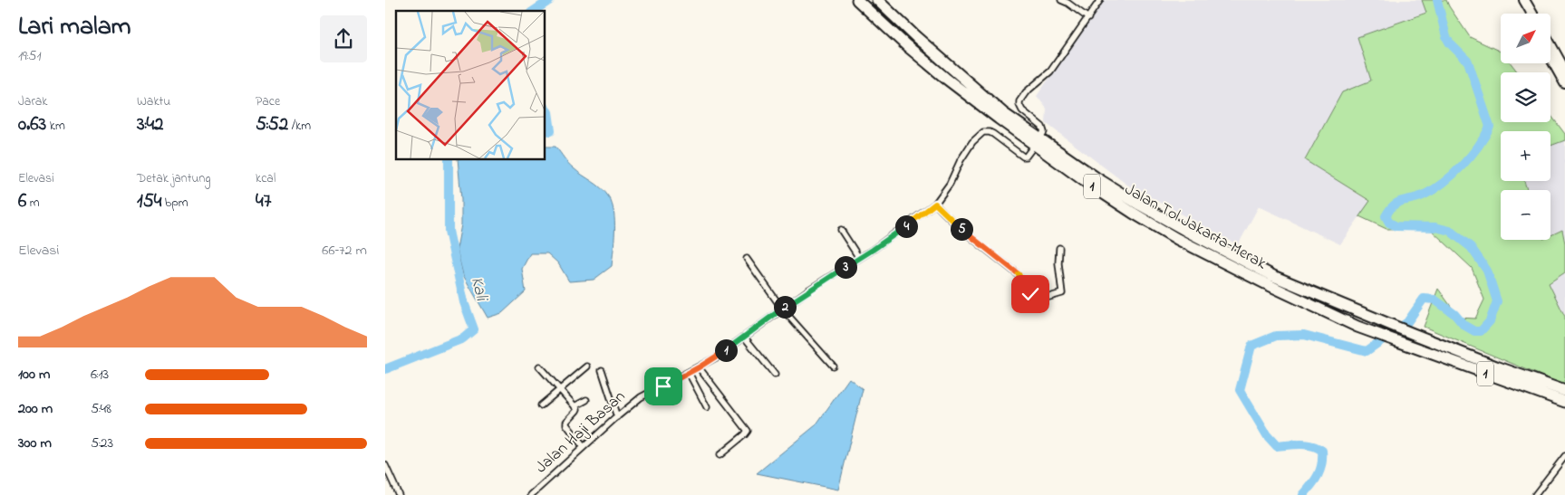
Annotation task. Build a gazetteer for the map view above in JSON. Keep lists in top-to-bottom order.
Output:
{
  "streets": {
    "highway": ["1", "Jalan Tol Jakarta–Merak"],
    "street": ["Jalan Haji Basan"]
  },
  "water": ["Kali"],
  "north": "top right",
  "page": {
    "heading": ["Lari malam", "19:51"],
    "map_buttons": ["+", "−"],
    "stats": [
      ["Jarak", "0.63 km"],
      ["Waktu", "3:42"],
      ["Pace", "5:52 /km"],
      ["Elevasi", "6 m"],
      ["Detak jantung", "154 bpm"],
      ["kcal", "47"]
    ],
    "pins": [
      "4",
      "5",
      "3",
      "2",
      "1"
    ],
    "chart": ["Elevasi", "66–72 m"],
    "list": [
      {
        "name": "100 m",
        "note": "6:13"
      },
      {
        "name": "200 m",
        "note": "5:48"
      },
      {
        "name": "300 m",
        "note": "5:23"
      }
    ]
  }
}
